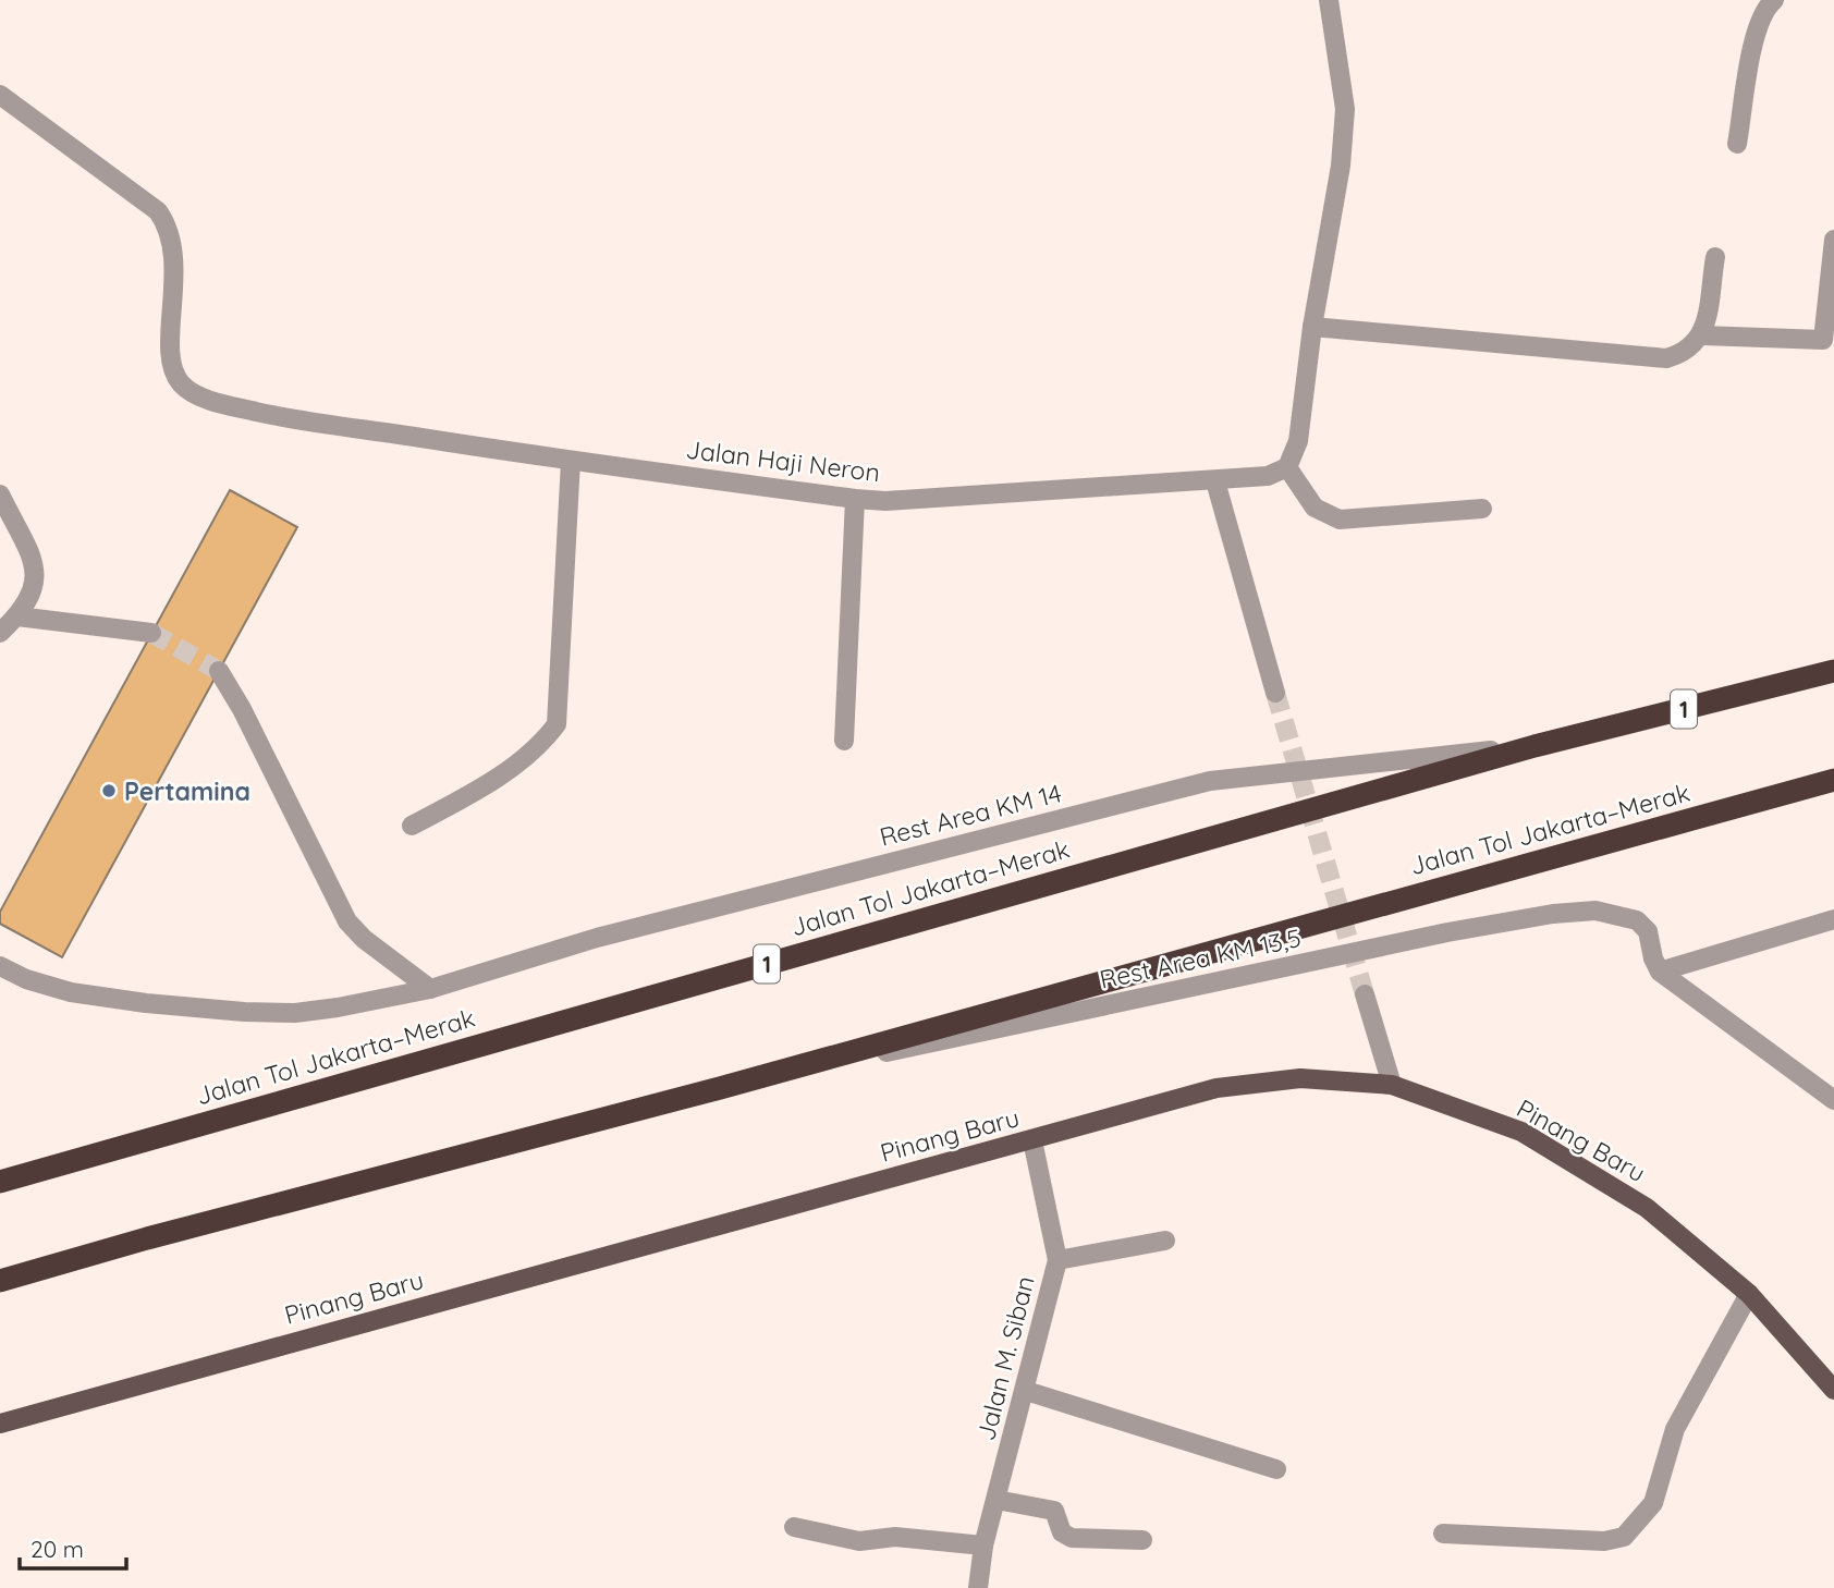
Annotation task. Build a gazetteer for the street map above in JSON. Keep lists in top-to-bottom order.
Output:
{
  "streets": {
    "highway": ["1", "Jalan Tol Jakarta–Merak"],
    "main road": ["Pinang Baru"],
    "street": [
      "Jalan Haji Neron",
      "Rest Area KM 14",
      "Rest Area KM 13,5",
      "Jalan M. Siban"
    ]
  },
  "crossings": [
    ["Rest Area KM 14", "Jalan Tol Jakarta–Merak"],
    ["Jalan Tol Jakarta–Merak", "Rest Area KM 13,5"],
    ["Pinang Baru", "Jalan M. Siban"]
  ],
  "places": ["Pertamina"],
  "scale_bar": "20 m"
}
